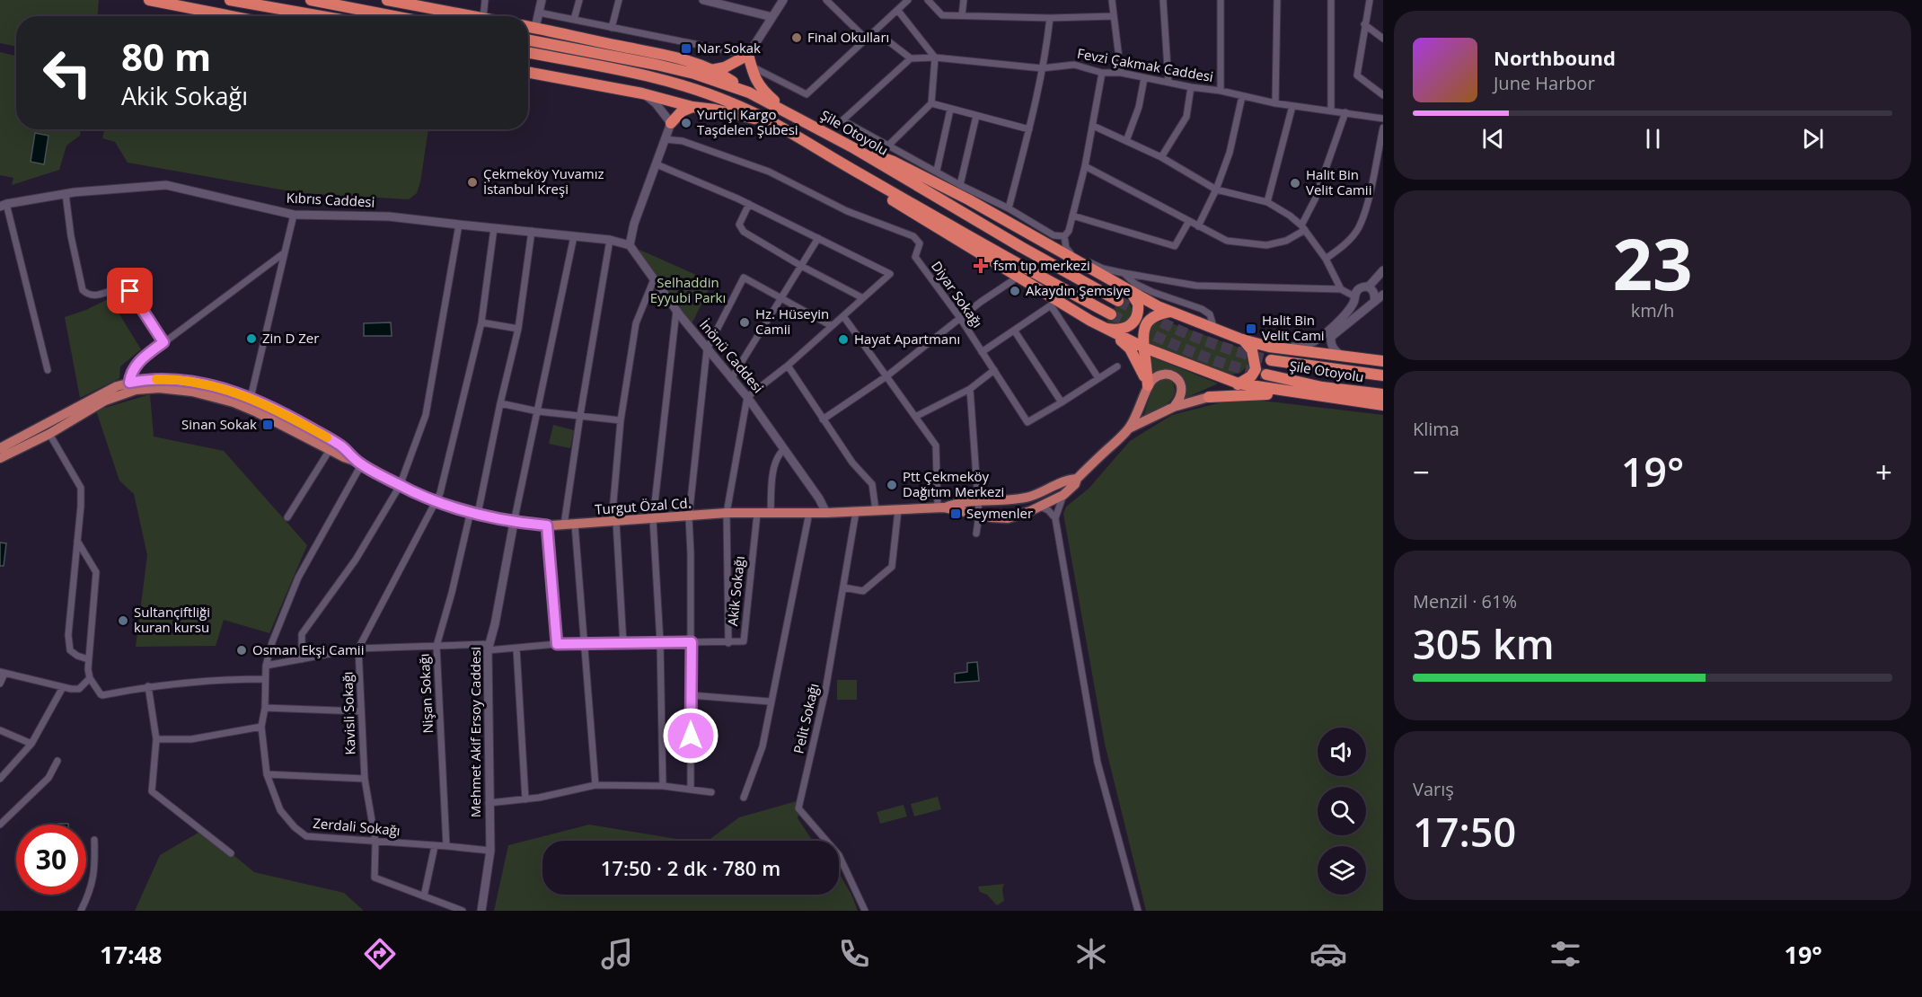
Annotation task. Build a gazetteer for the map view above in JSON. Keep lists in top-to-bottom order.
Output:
{
  "streets": {
    "highway": ["Şile Otoyolu"],
    "main road": ["Turgut Özal Cd."],
    "street": [
      "Fevzi Çakmak Caddesi",
      "Kıbrıs Caddesi",
      "Diyar Sokağı",
      "İnönü Caddesi",
      "Akik Sokağı",
      "Nişan Sokağı",
      "Kavisli Sokağı",
      "Pelit Sokağı",
      "Mehmet Akif Ersoy Caddesi",
      "Zerdali Sokağı"
    ]
  },
  "crossings": [
    ["Kıbrıs Caddesi", "İnönü Caddesi"],
    ["Kıbrıs Caddesi", "Nişan Sokağı"],
    ["İnönü Caddesi", "Turgut Özal Cd."],
    ["Turgut Özal Cd.", "Akik Sokağı"],
    ["Turgut Özal Cd.", "Nişan Sokağı"],
    ["Turgut Özal Cd.", "Pelit Sokağı"],
    ["Turgut Özal Cd.", "Mehmet Akif Ersoy Caddesi"],
    ["Turgut Özal Cd.", "Zerdali Sokağı"],
    ["Akik Sokağı", "Nişan Sokağı"],
    ["Akik Sokağı", "Kavisli Sokağı"],
    ["Akik Sokağı", "Mehmet Akif Ersoy Caddesi"],
    ["Akik Sokağı", "Zerdali Sokağı"],
    ["Nişan Sokağı", "Zerdali Sokağı"],
    ["Kavisli Sokağı", "Zerdali Sokağı"],
    ["Mehmet Akif Ersoy Caddesi", "Zerdali Sokağı"]
  ],
  "parks": ["Selhaddin Eyyubi Parkı"],
  "places": {
    "other": [
      "Final Okulları",
      "Yurtiçi Kargo Taşdelen Şubesi",
      "Çekmeköy Yuvamız İstanbul Kreşi",
      "Halit Bin Velit Camii",
      "Akaydın Şemsiye",
      "Hz. Hüseyin Camii",
      "Zin D Zer",
      "Hayat Apartmanı",
      "Ptt Çekmeköy Dağıtım Merkezi",
      "Sultançiftliği kuran kursu",
      "Osman Ekşi Camii"
    ],
    "transit": [
      "Nar Sokak",
      "Halit Bin Velit Cami",
      "Sinan Sokak",
      "Seymenler"
    ],
    "health": ["fsm tıp merkezi"]
  },
  "page": {
    "turn": ["80 m", "Akik Sokağı"],
    "song": ["Northbound", "June Harbor"],
    "tile": [
      ["23", "km/h"],
      "Klima",
      ["Menzil · 61%", "305 km"],
      ["Varış", "17:50"]
    ],
    "heat": ["−", "19°", "+"],
    "limit": "30",
    "trip": "17:50 · 2 dk · 780 m",
    "tabs": ["17:48", "19°"]
  }
}
